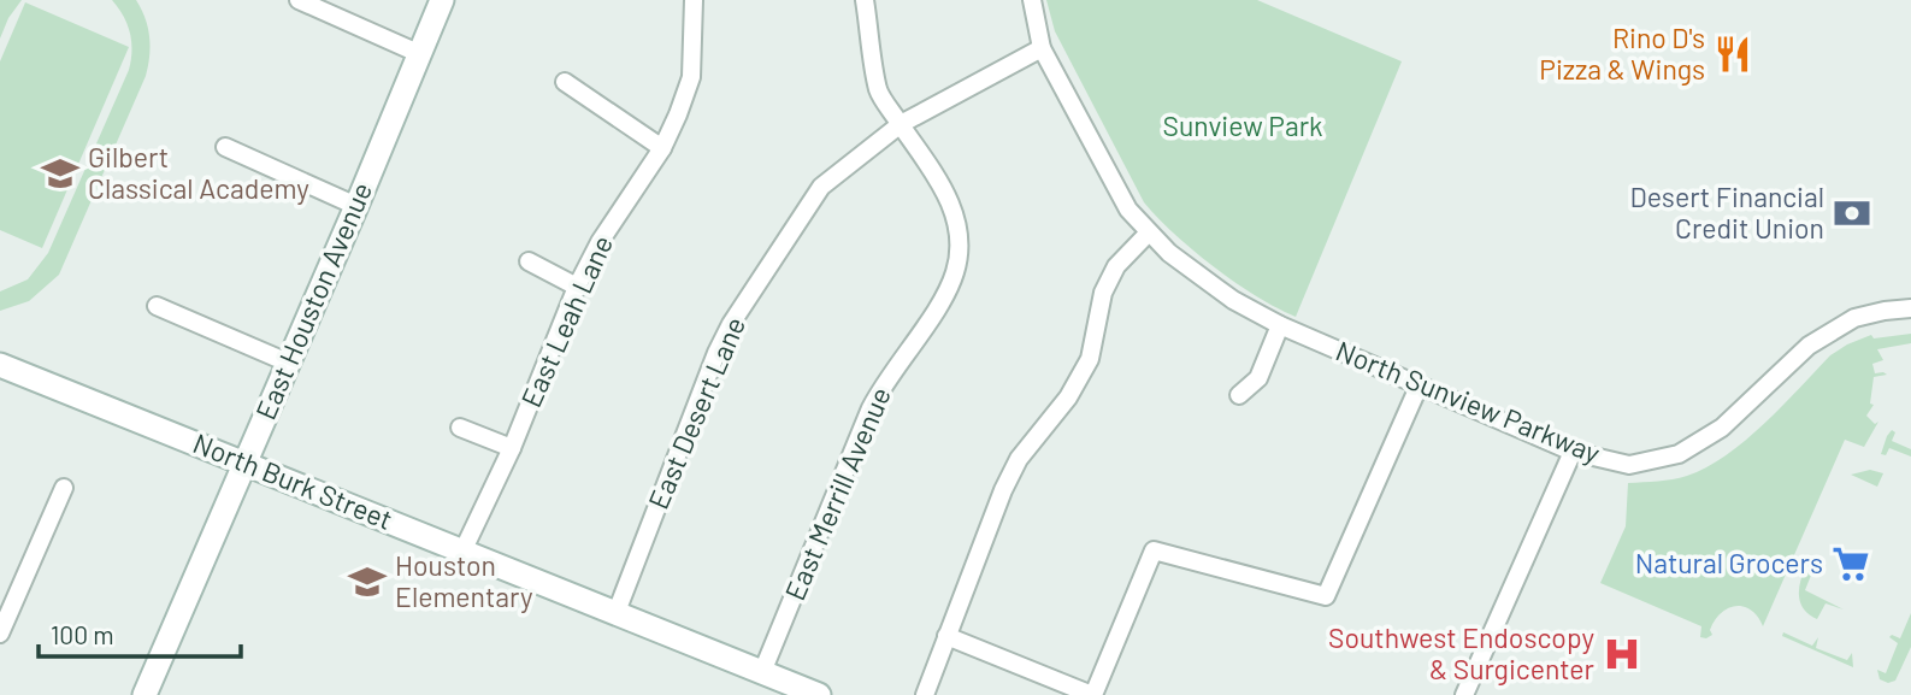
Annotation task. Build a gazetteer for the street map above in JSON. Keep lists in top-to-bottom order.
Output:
{
  "streets": {
    "street": [
      "East Houston Avenue",
      "East Leah Lane",
      "North Sunview Parkway",
      "East Desert Lane",
      "North Burk Street",
      "East Merrill Avenue"
    ]
  },
  "crossings": [
    ["East Houston Avenue", "North Burk Street"],
    ["East Leah Lane", "North Burk Street"],
    ["North Sunview Parkway", "East Desert Lane"],
    ["East Desert Lane", "North Burk Street"],
    ["East Desert Lane", "East Merrill Avenue"],
    ["North Burk Street", "East Merrill Avenue"]
  ],
  "parks": ["Sunview Park"],
  "places": {
    "restaurant": ["Rino D's Pizza & Wings"],
    "school or university": ["Gilbert Classical Academy", "Houston Elementary"],
    "bank": ["Desert Financial Credit Union"],
    "supermarket": ["Natural Grocers"],
    "hospital": ["Southwest Endoscopy & Surgicenter"]
  },
  "scale_bar": "100 m"
}
